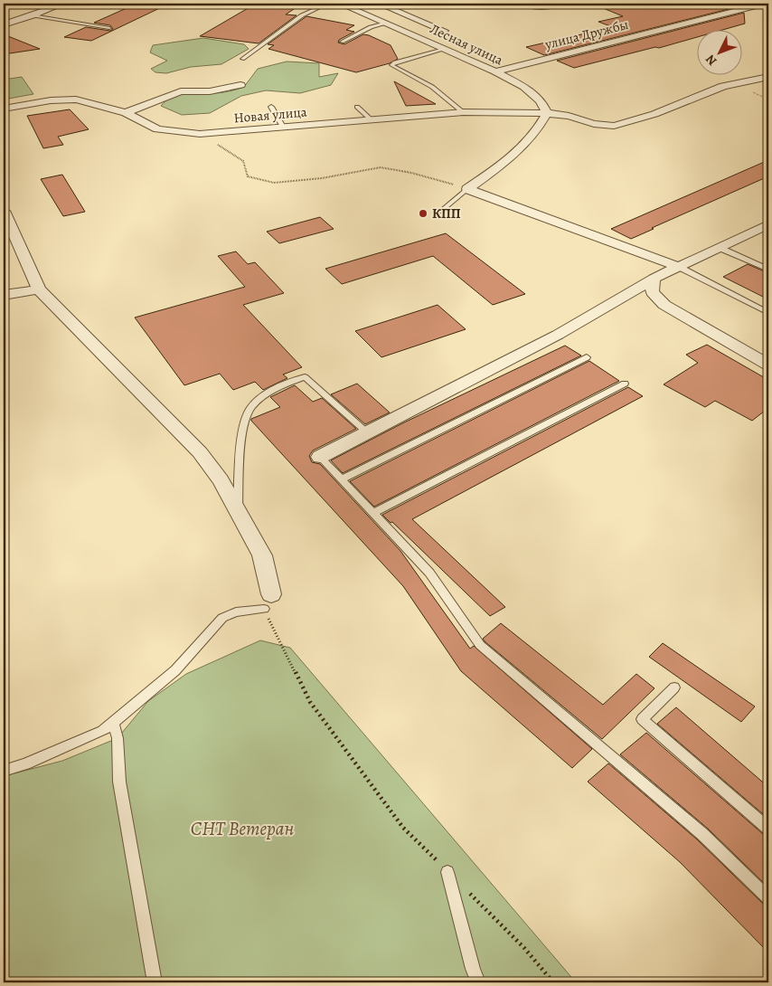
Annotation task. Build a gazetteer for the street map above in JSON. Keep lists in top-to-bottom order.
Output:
{
  "streets": {
    "street": ["улица Дружбы", "Лесная улица", "Новая улица"]
  },
  "crossings": [
    ["улица Дружбы", "Лесная улица"],
    ["Лесная улица", "Новая улица"]
  ],
  "parks": ["СНТ Ветеран"],
  "places": ["КПП"],
  "north": "bottom left"
}
